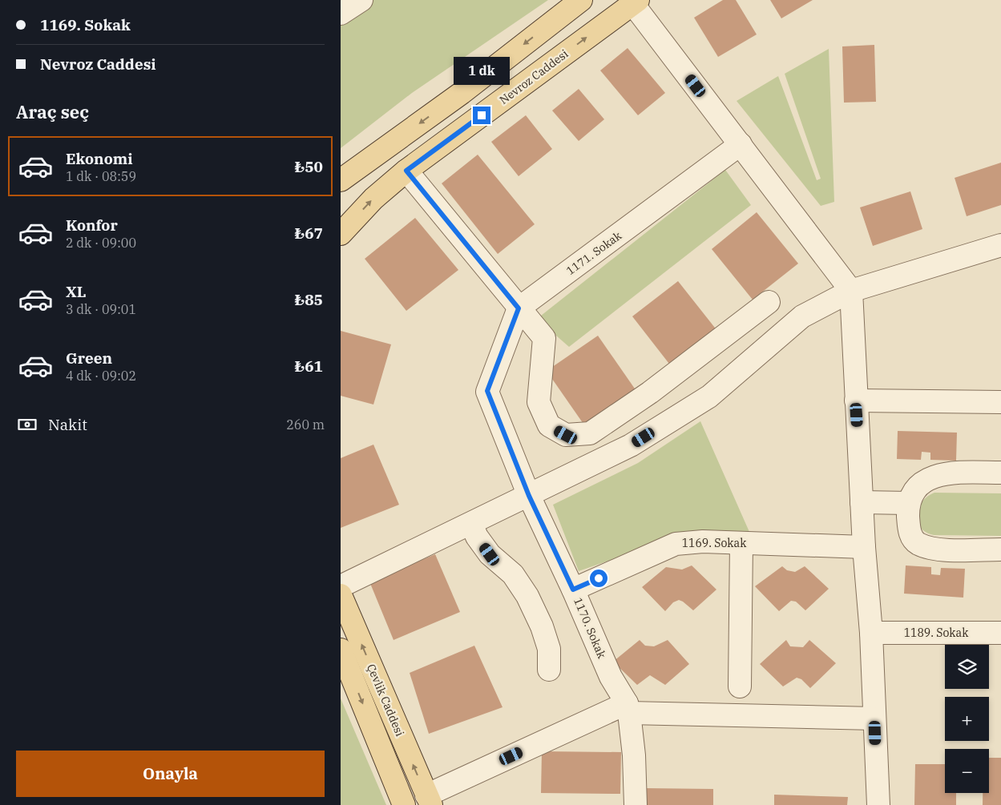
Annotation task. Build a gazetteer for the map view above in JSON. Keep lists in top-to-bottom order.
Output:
{
  "streets": {
    "main road": ["Nevroz Caddesi", "Çevlik Caddesi"],
    "street": [
      "1171. Sokak",
      "1169. Sokak",
      "1170. Sokak",
      "1189. Sokak"
    ]
  },
  "crossings": [
    ["1171. Sokak", "1170. Sokak"],
    ["1169. Sokak", "1170. Sokak"]
  ],
  "page": {
    "banner": ["1169. Sokak", "Nevroz Caddesi"],
    "bubble": "1 dk",
    "heading": "Araç seç",
    "list": [
      {
        "name": "Ekonomi",
        "note": "1 dk · 08:59",
        "value": "₺50"
      },
      {
        "name": "Konfor",
        "note": "2 dk · 09:00",
        "value": "₺67"
      },
      {
        "name": "XL",
        "note": "3 dk · 09:01",
        "value": "₺85"
      },
      {
        "name": "Green",
        "note": "4 dk · 09:02",
        "value": "₺61"
      }
    ],
    "pay": ["Nakit", "260 m"],
    "map_buttons": ["+", "−"],
    "buttons": "Onayla"
  }
}
